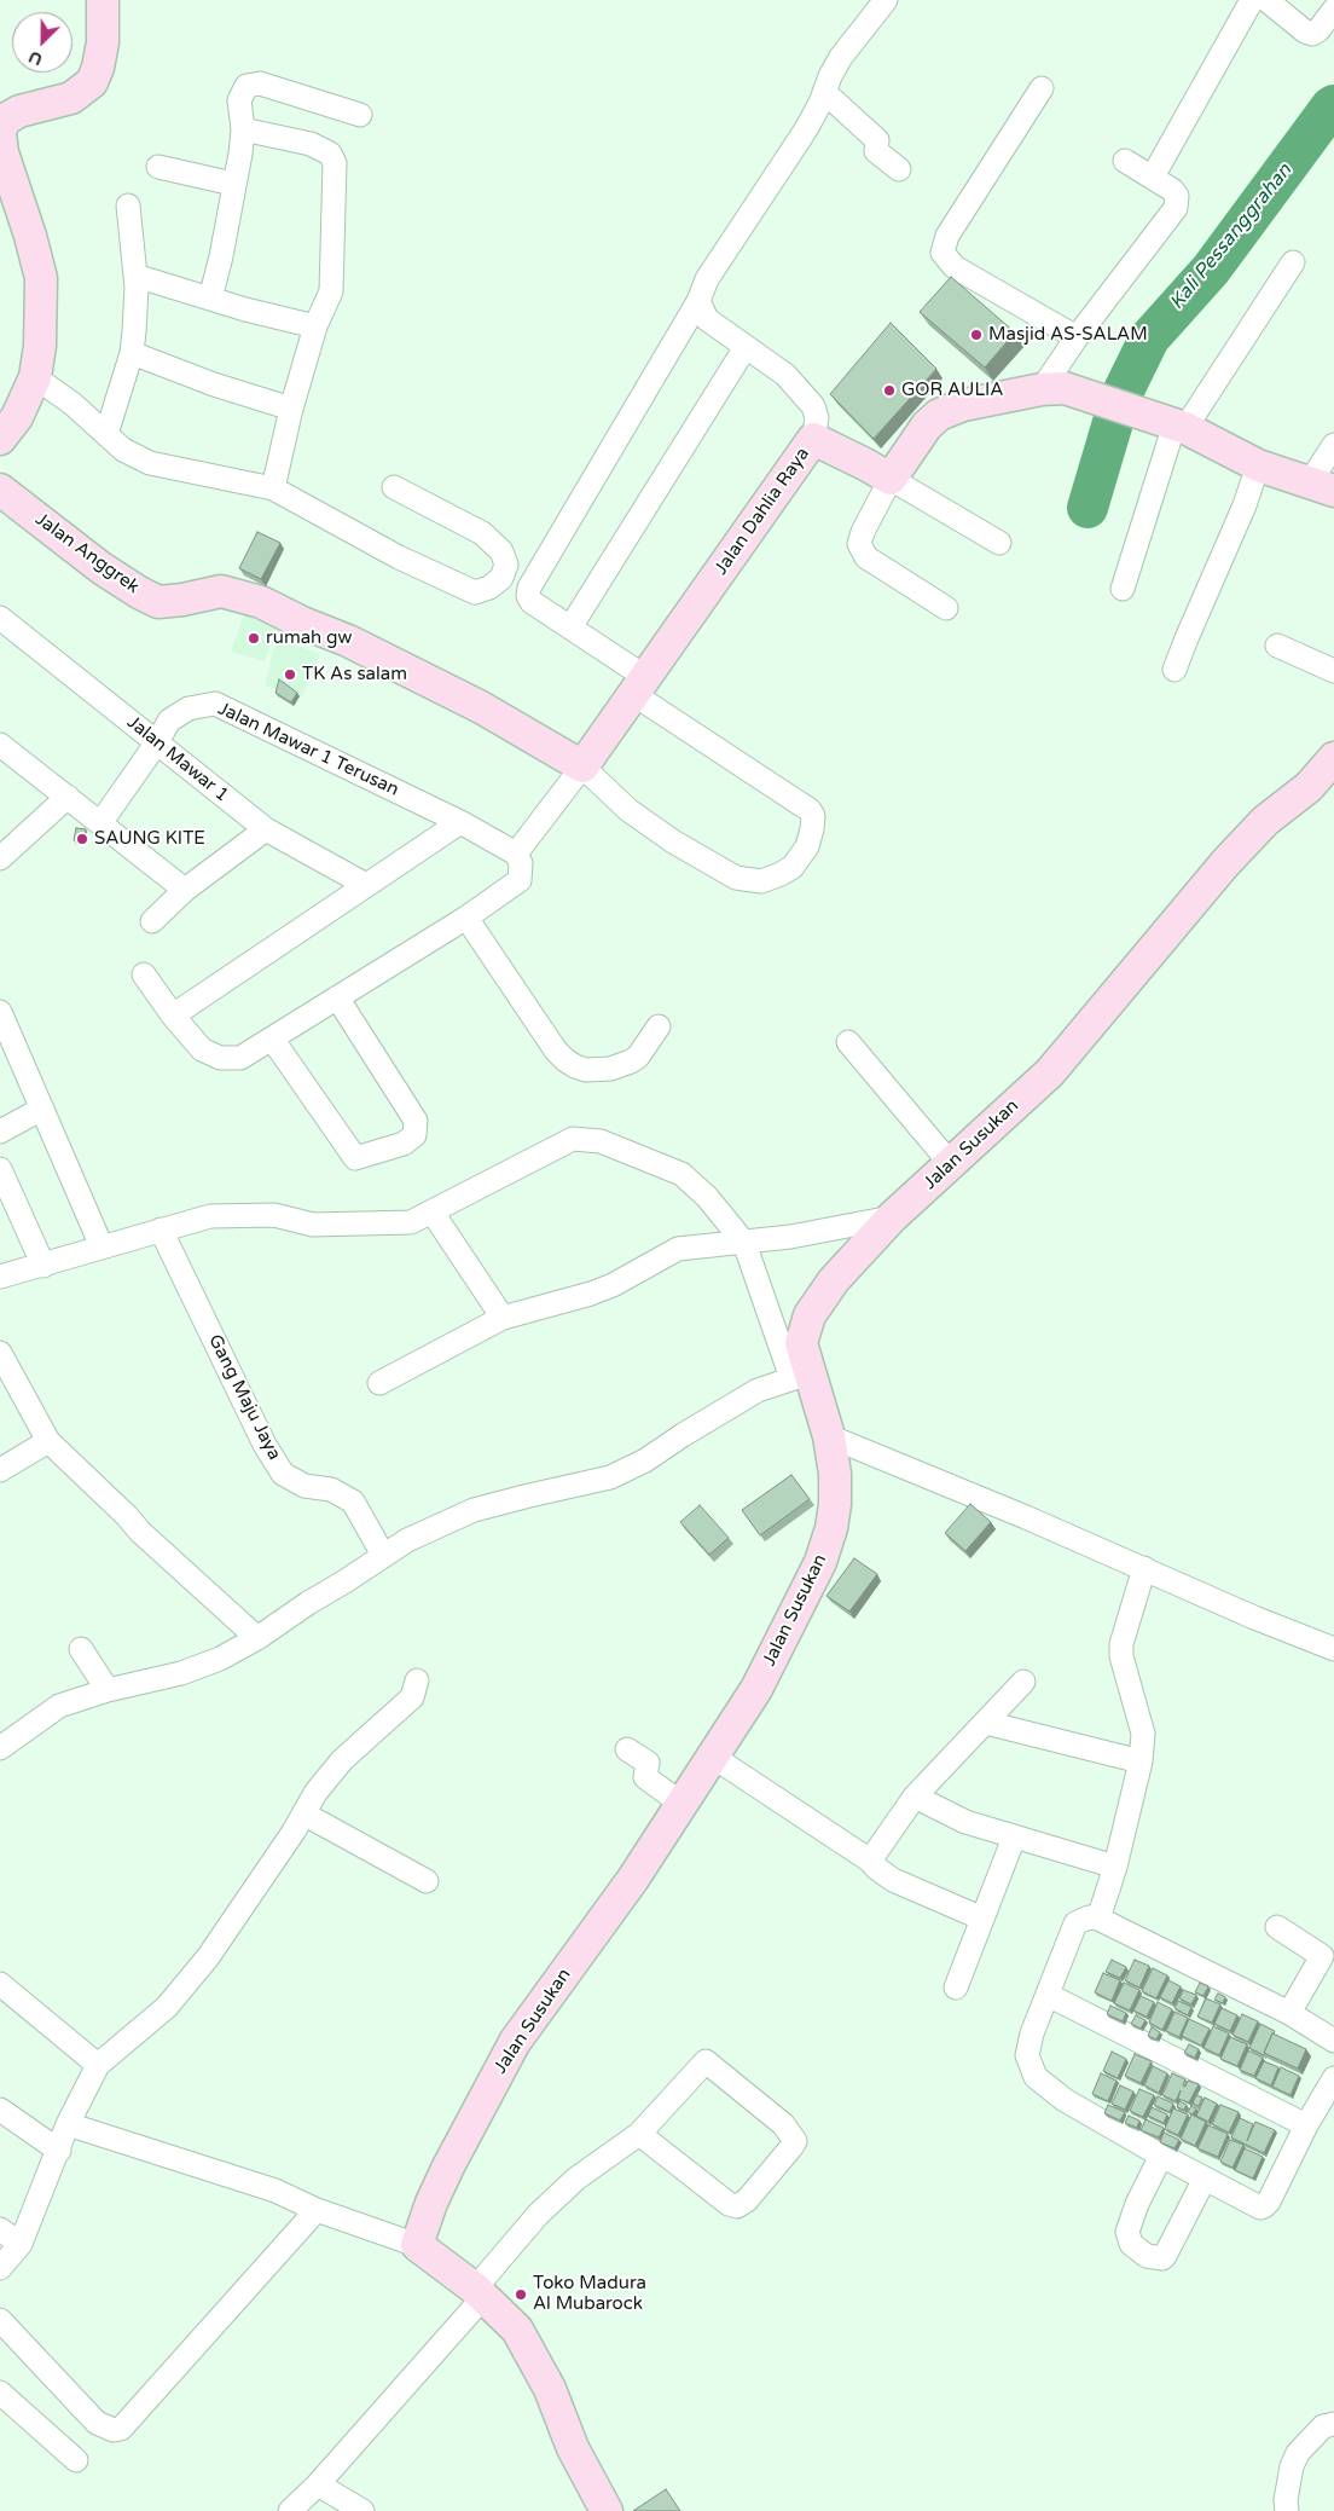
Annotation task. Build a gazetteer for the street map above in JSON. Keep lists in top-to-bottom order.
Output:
{
  "streets": {
    "street": [
      "Jalan Dahlia Raya",
      "Jalan Anggrek",
      "Jalan Mawar 1 Terusan",
      "Jalan Mawar 1",
      "Jalan Susukan",
      "Gang Maju Jaya"
    ]
  },
  "crossings": [
    ["Jalan Dahlia Raya", "Jalan Anggrek"],
    ["Jalan Mawar 1 Terusan", "Jalan Mawar 1"]
  ],
  "water": ["Kali Pessanggrahan"],
  "places": [
    "Masjid AS-SALAM",
    "GOR AULIA",
    "rumah gw",
    "TK As salam",
    "SAUNG KITE",
    "Toko Madura Al Mubarock"
  ],
  "north": "bottom left"
}
